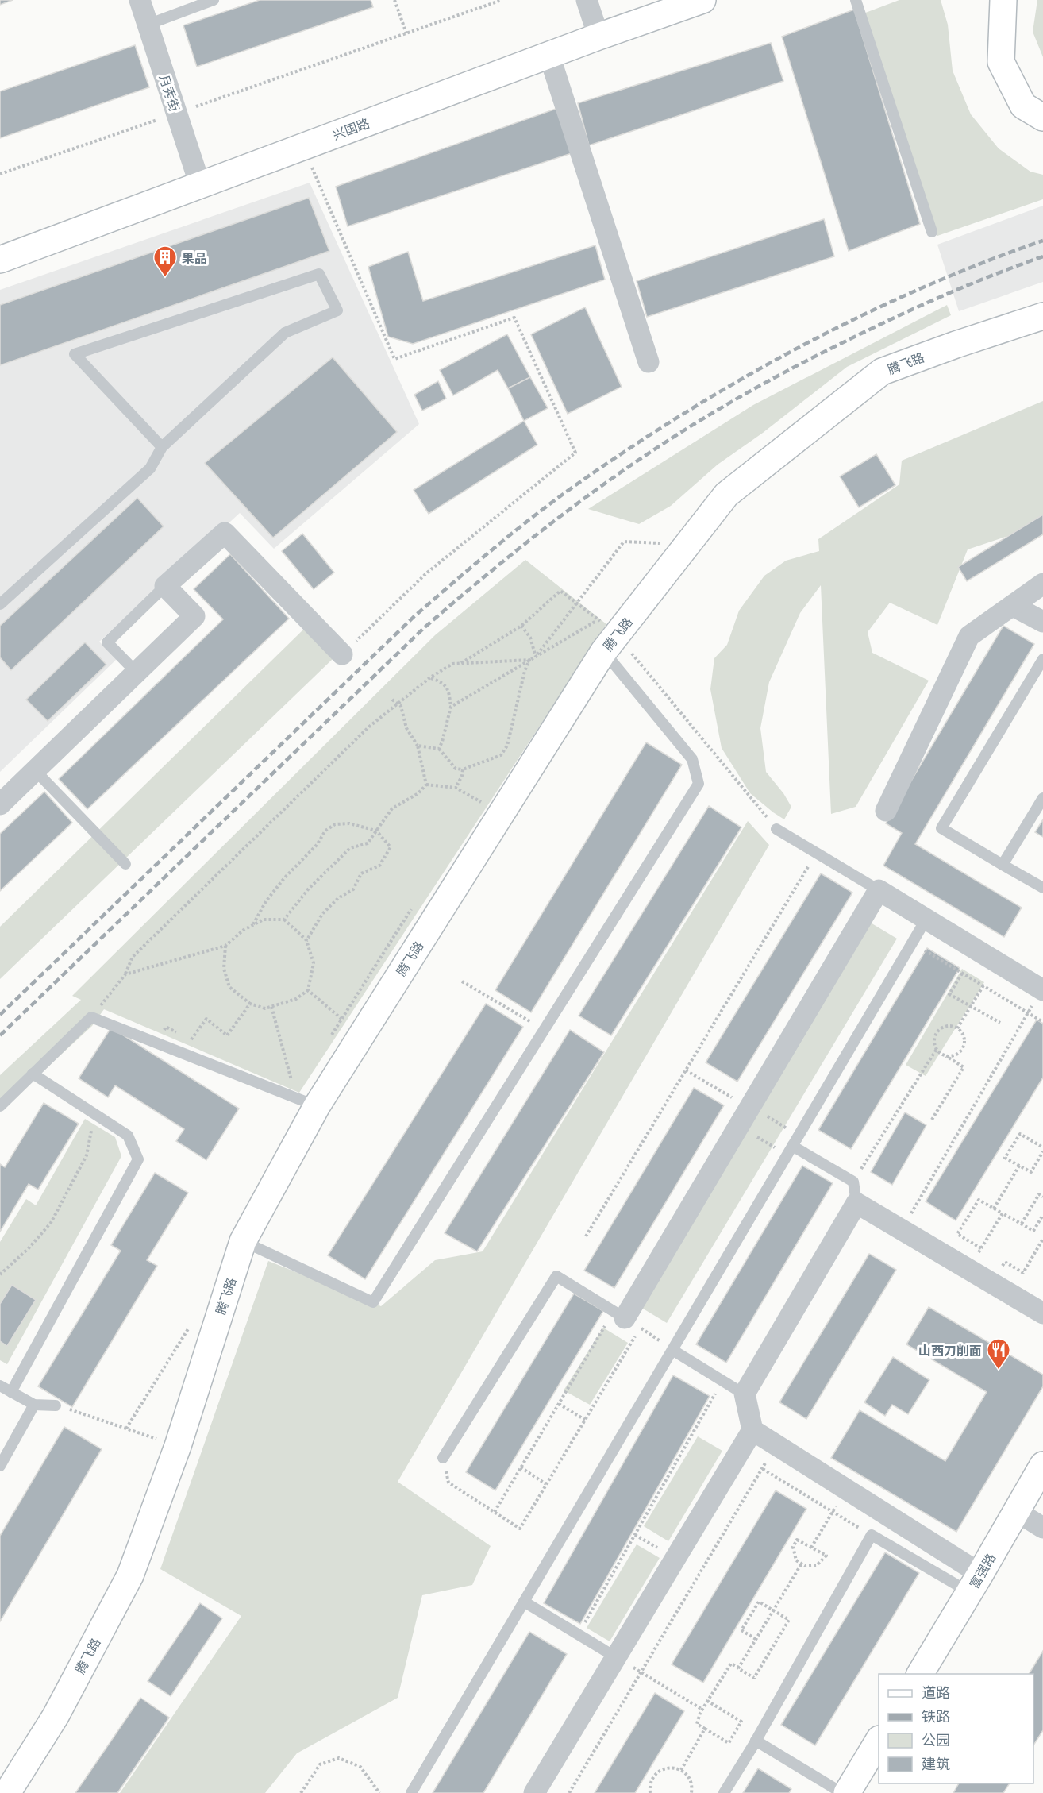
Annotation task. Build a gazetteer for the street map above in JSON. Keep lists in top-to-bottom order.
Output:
{
  "streets": {
    "street": [
      "月秀街",
      "兴国路",
      "腾飞路",
      "富强路"
    ]
  },
  "crossings": [
    ["月秀街", "兴国路"]
  ],
  "places": {
    "building": ["果品"],
    "restaurant": ["山西刀削面"]
  },
  "legend": [
    "道路",
    "铁路",
    "公园",
    "建筑"
  ]
}
